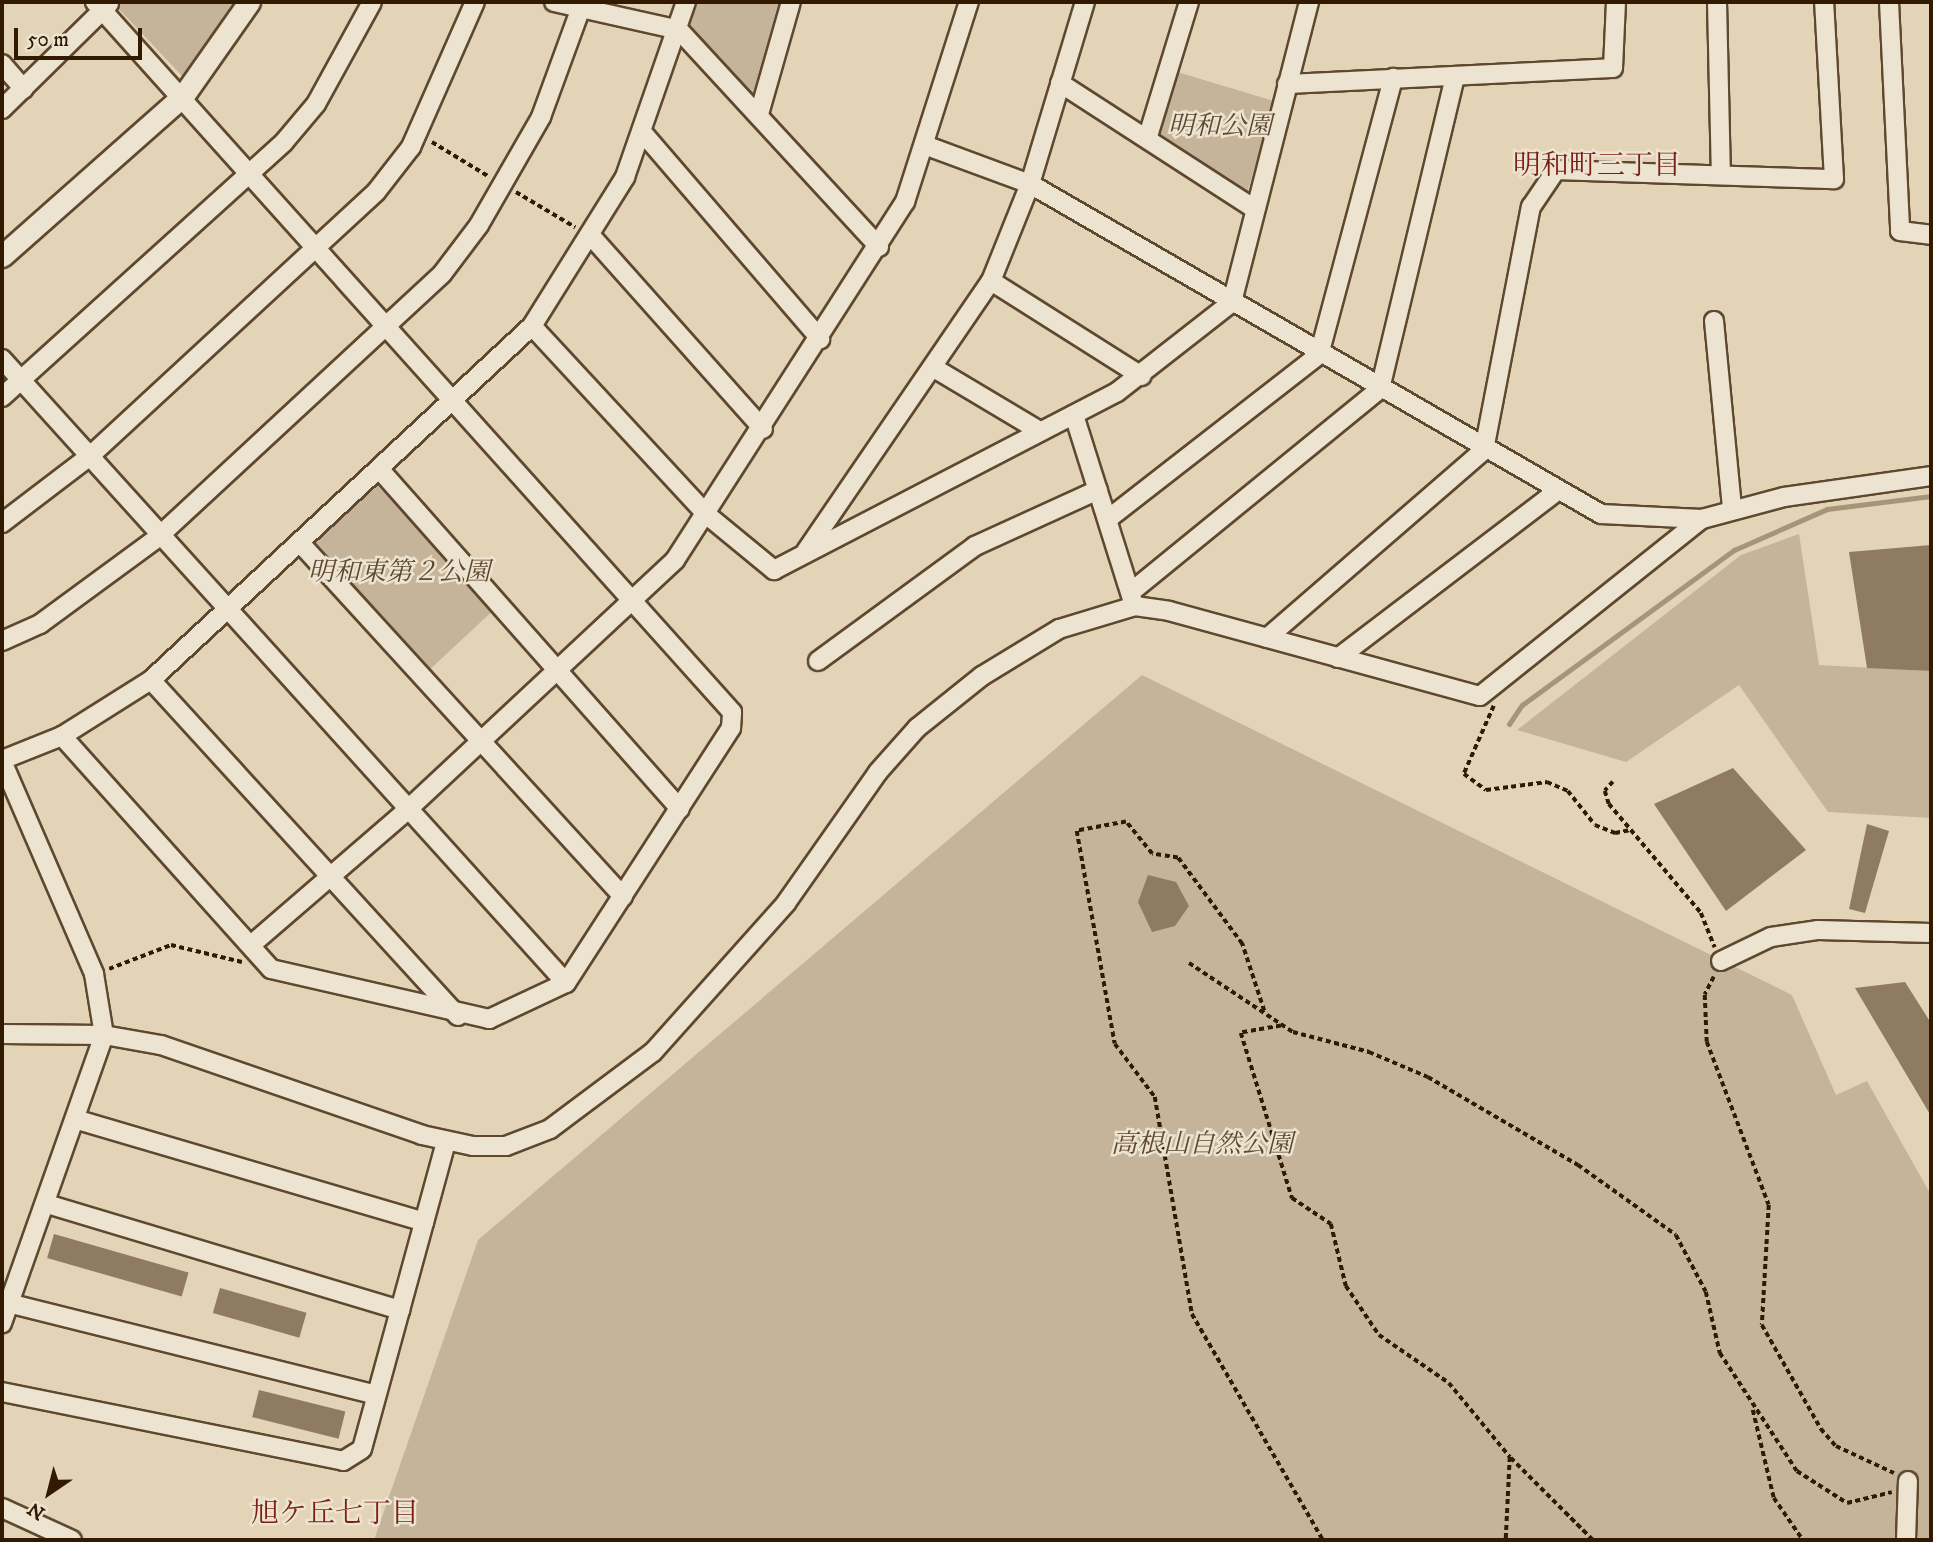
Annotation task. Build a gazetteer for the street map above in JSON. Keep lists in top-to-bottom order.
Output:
{
  "districts": ["明和町三丁目", "旭ケ丘七丁目"],
  "parks": ["明和公園", "明和東第２公園", "高根山自然公園"],
  "scale_bar": "50 m",
  "north": "bottom left"
}
